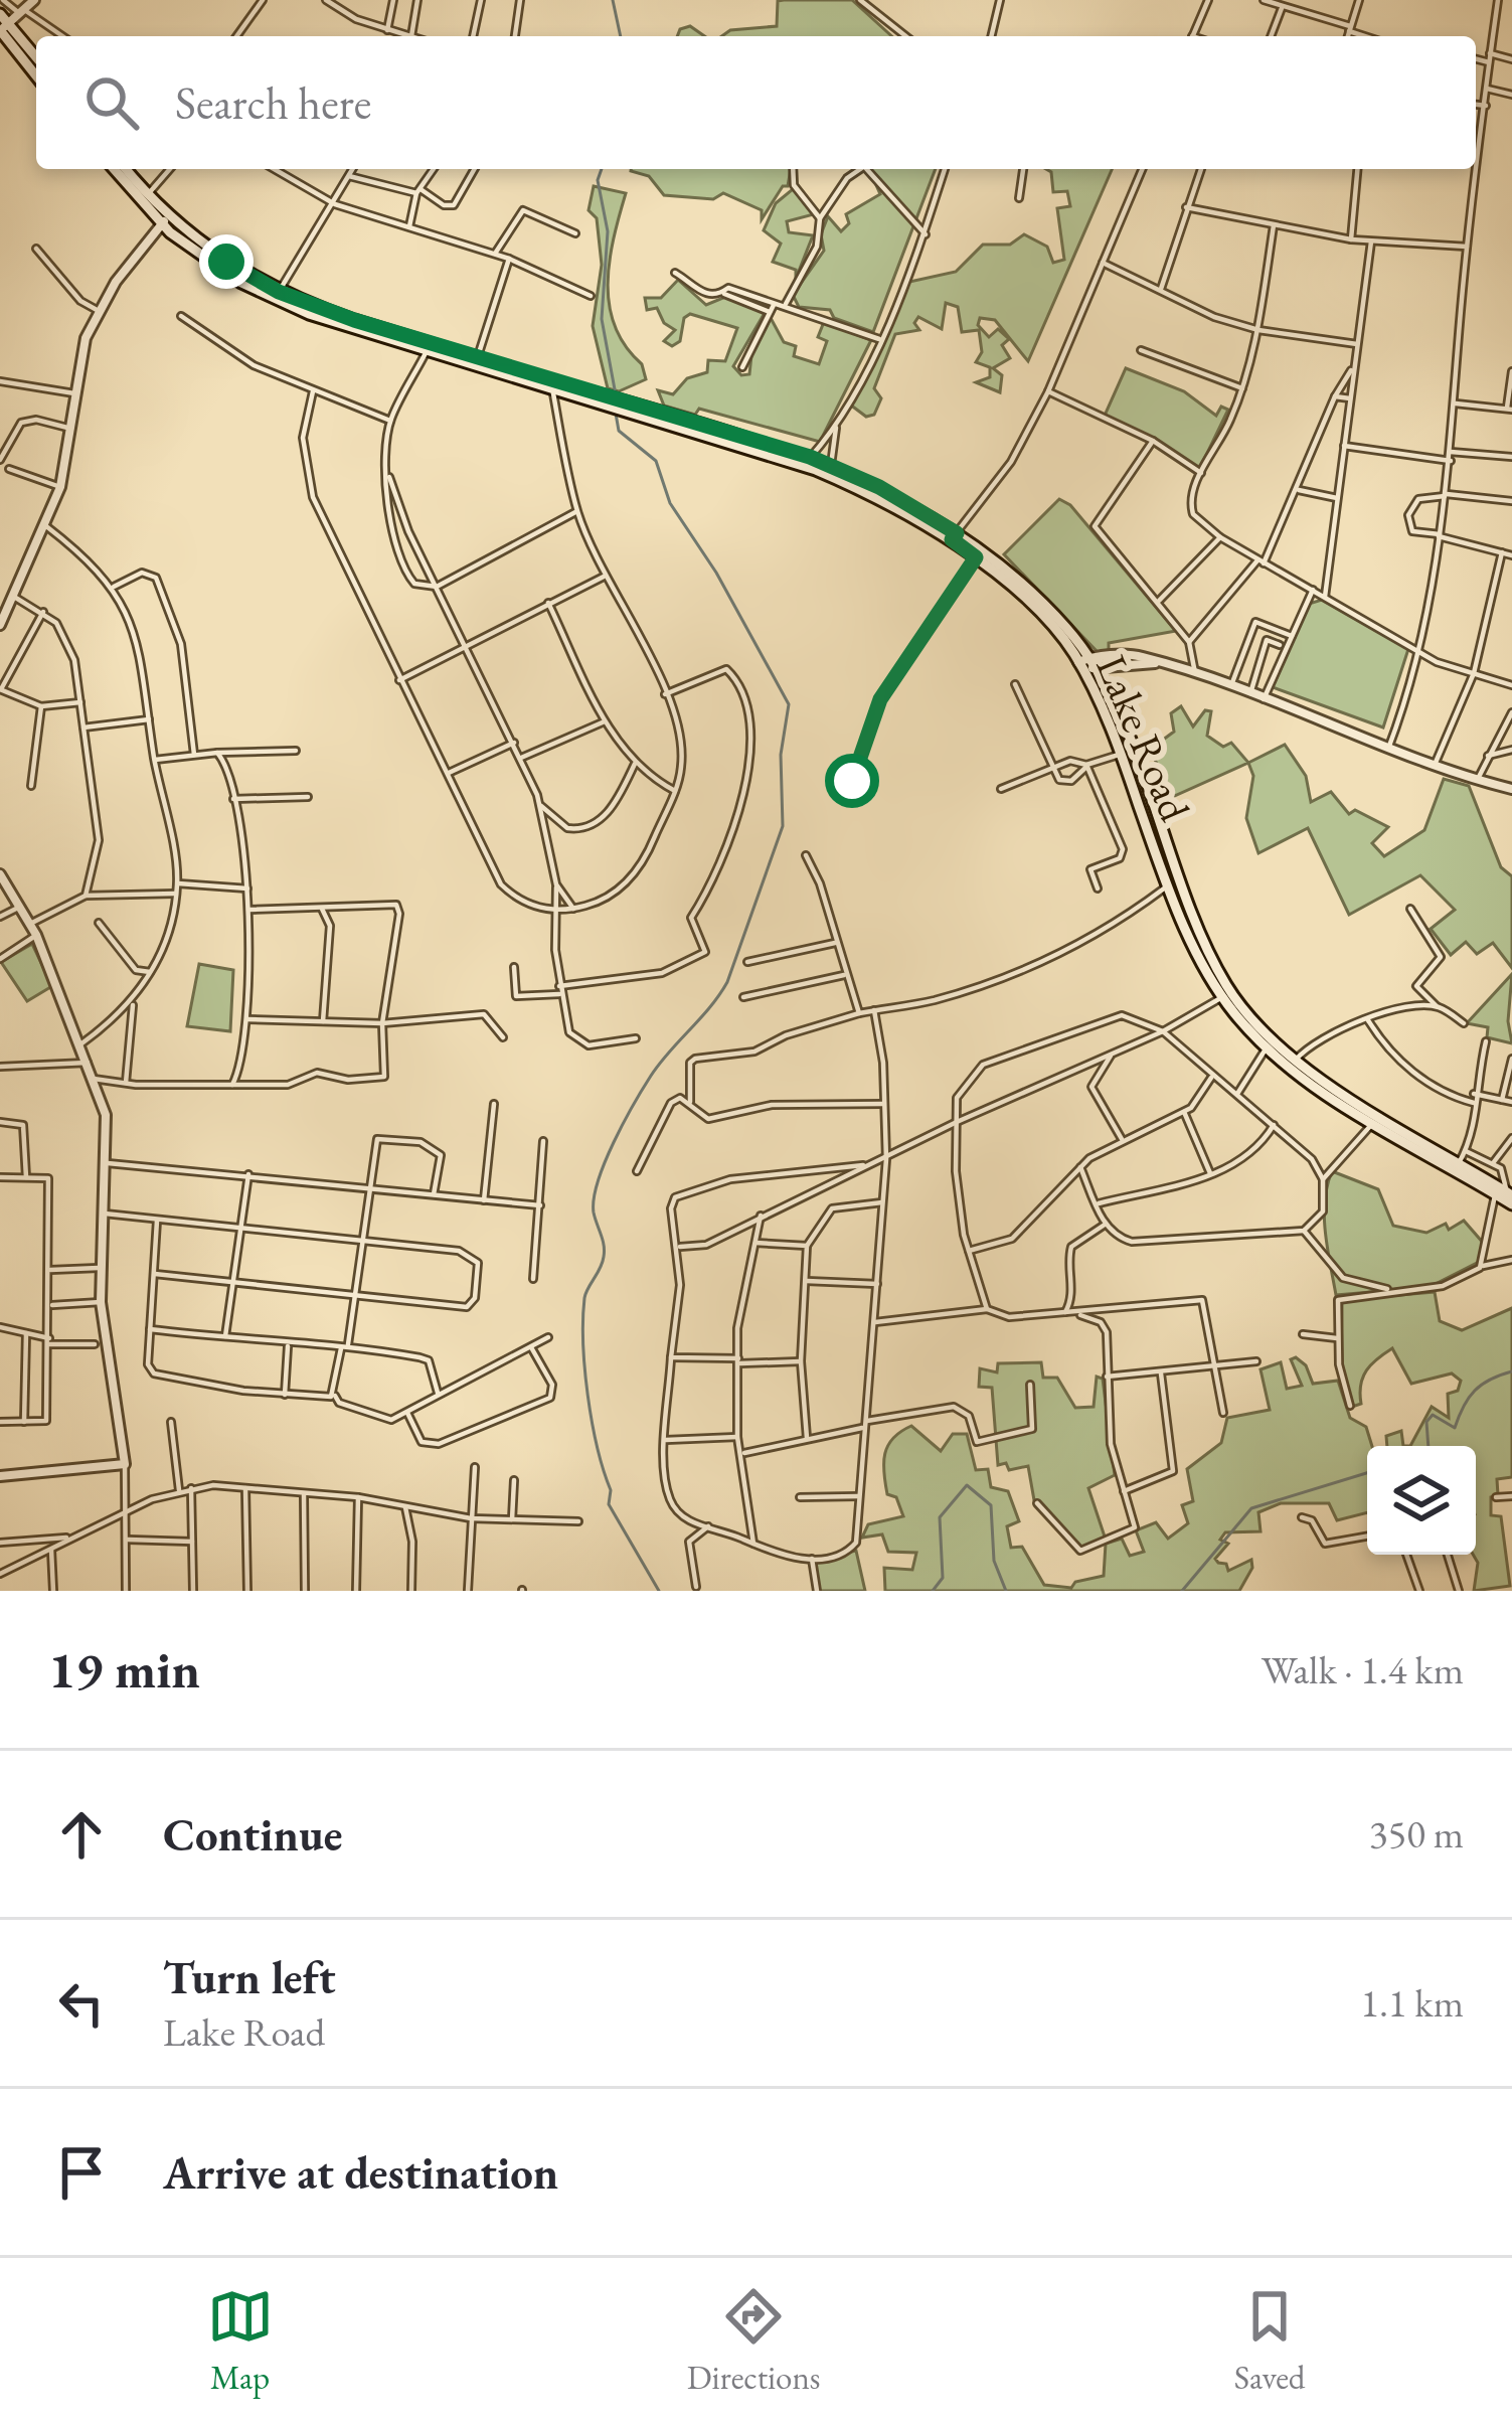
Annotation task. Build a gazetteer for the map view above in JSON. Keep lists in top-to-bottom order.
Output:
{
  "streets": {
    "main road": ["Lake Road"]
  },
  "page": {
    "search": "Search here",
    "heading": ["19 min", "Walk · 1.4 km"],
    "list": [
      ["Continue", "350 m"],
      ["Turn left", "Lake Road", "1.1 km"],
      "Arrive at destination"
    ],
    "nav": ["Map", "Directions", "Saved"]
  }
}
